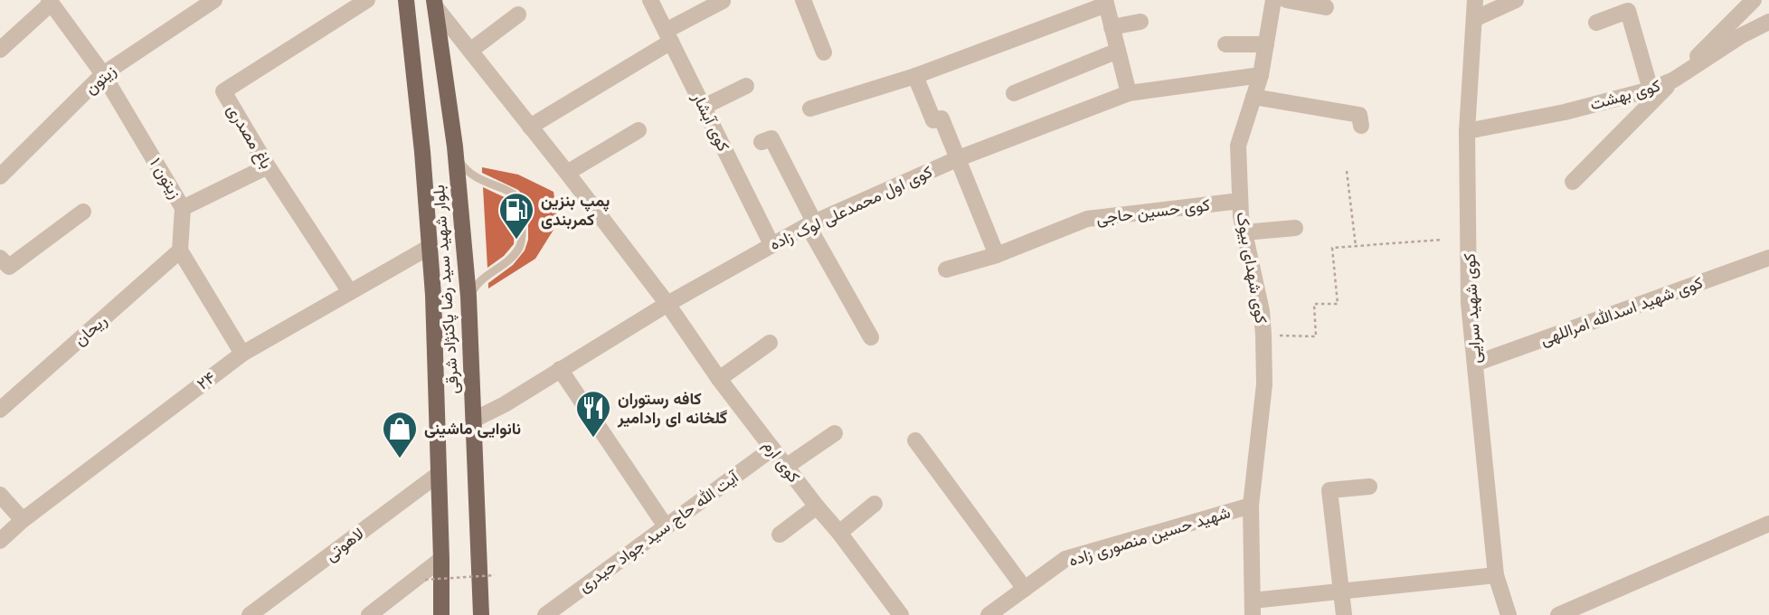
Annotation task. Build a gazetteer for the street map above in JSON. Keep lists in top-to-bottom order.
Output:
{
  "streets": {
    "main road": ["بلوار شهید سید رضا پاکنژاد شرقی"],
    "street": [
      "زیتون",
      "کوی بهشت",
      "کوی آبشار",
      "باغ مصدری",
      "زیتون ۱",
      "کوی اول محمدعلی لوک زاده",
      "کوی حسین حاجی",
      "کوی شهدای بیوک",
      "کوی شهید سرایی",
      "کوی شهید اسدالله امراللهی",
      "ریحان",
      "۲۴",
      "کوی ارم",
      "آیت الله حاج سید جواد حیدری",
      "شهید حسین منصوری زاده",
      "لاهوتی"
    ]
  },
  "crossings": [
    ["زیتون", "زیتون ۱"],
    ["کوی بهشت", "کوی شهید سرایی"],
    ["کوی آبشار", "کوی اول محمدعلی لوک زاده"],
    ["باغ مصدری", "۲۴"],
    ["زیتون ۱", "ریحان"],
    ["کوی اول محمدعلی لوک زاده", "کوی شهدای بیوک"],
    ["کوی اول محمدعلی لوک زاده", "بلوار شهید سید رضا پاکنژاد شرقی"],
    ["کوی اول محمدعلی لوک زاده", "کوی ارم"],
    ["کوی حسین حاجی", "کوی شهدای بیوک"],
    ["کوی شهدای بیوک", "شهید حسین منصوری زاده"],
    ["بلوار شهید سید رضا پاکنژاد شرقی", "۲۴"],
    ["بلوار شهید سید رضا پاکنژاد شرقی", "کوی ارم"],
    ["بلوار شهید سید رضا پاکنژاد شرقی", "لاهوتی"],
    ["کوی شهید سرایی", "کوی شهید اسدالله امراللهی"],
    ["کوی ارم", "آیت الله حاج سید جواد حیدری"]
  ],
  "places": {
    "fuel station": ["پمپ بنزین کمربندی"],
    "restaurant": ["کافه رستوران گلخانه ای رادامیر"],
    "shop": ["نانوایی ماشینی"]
  }
}
